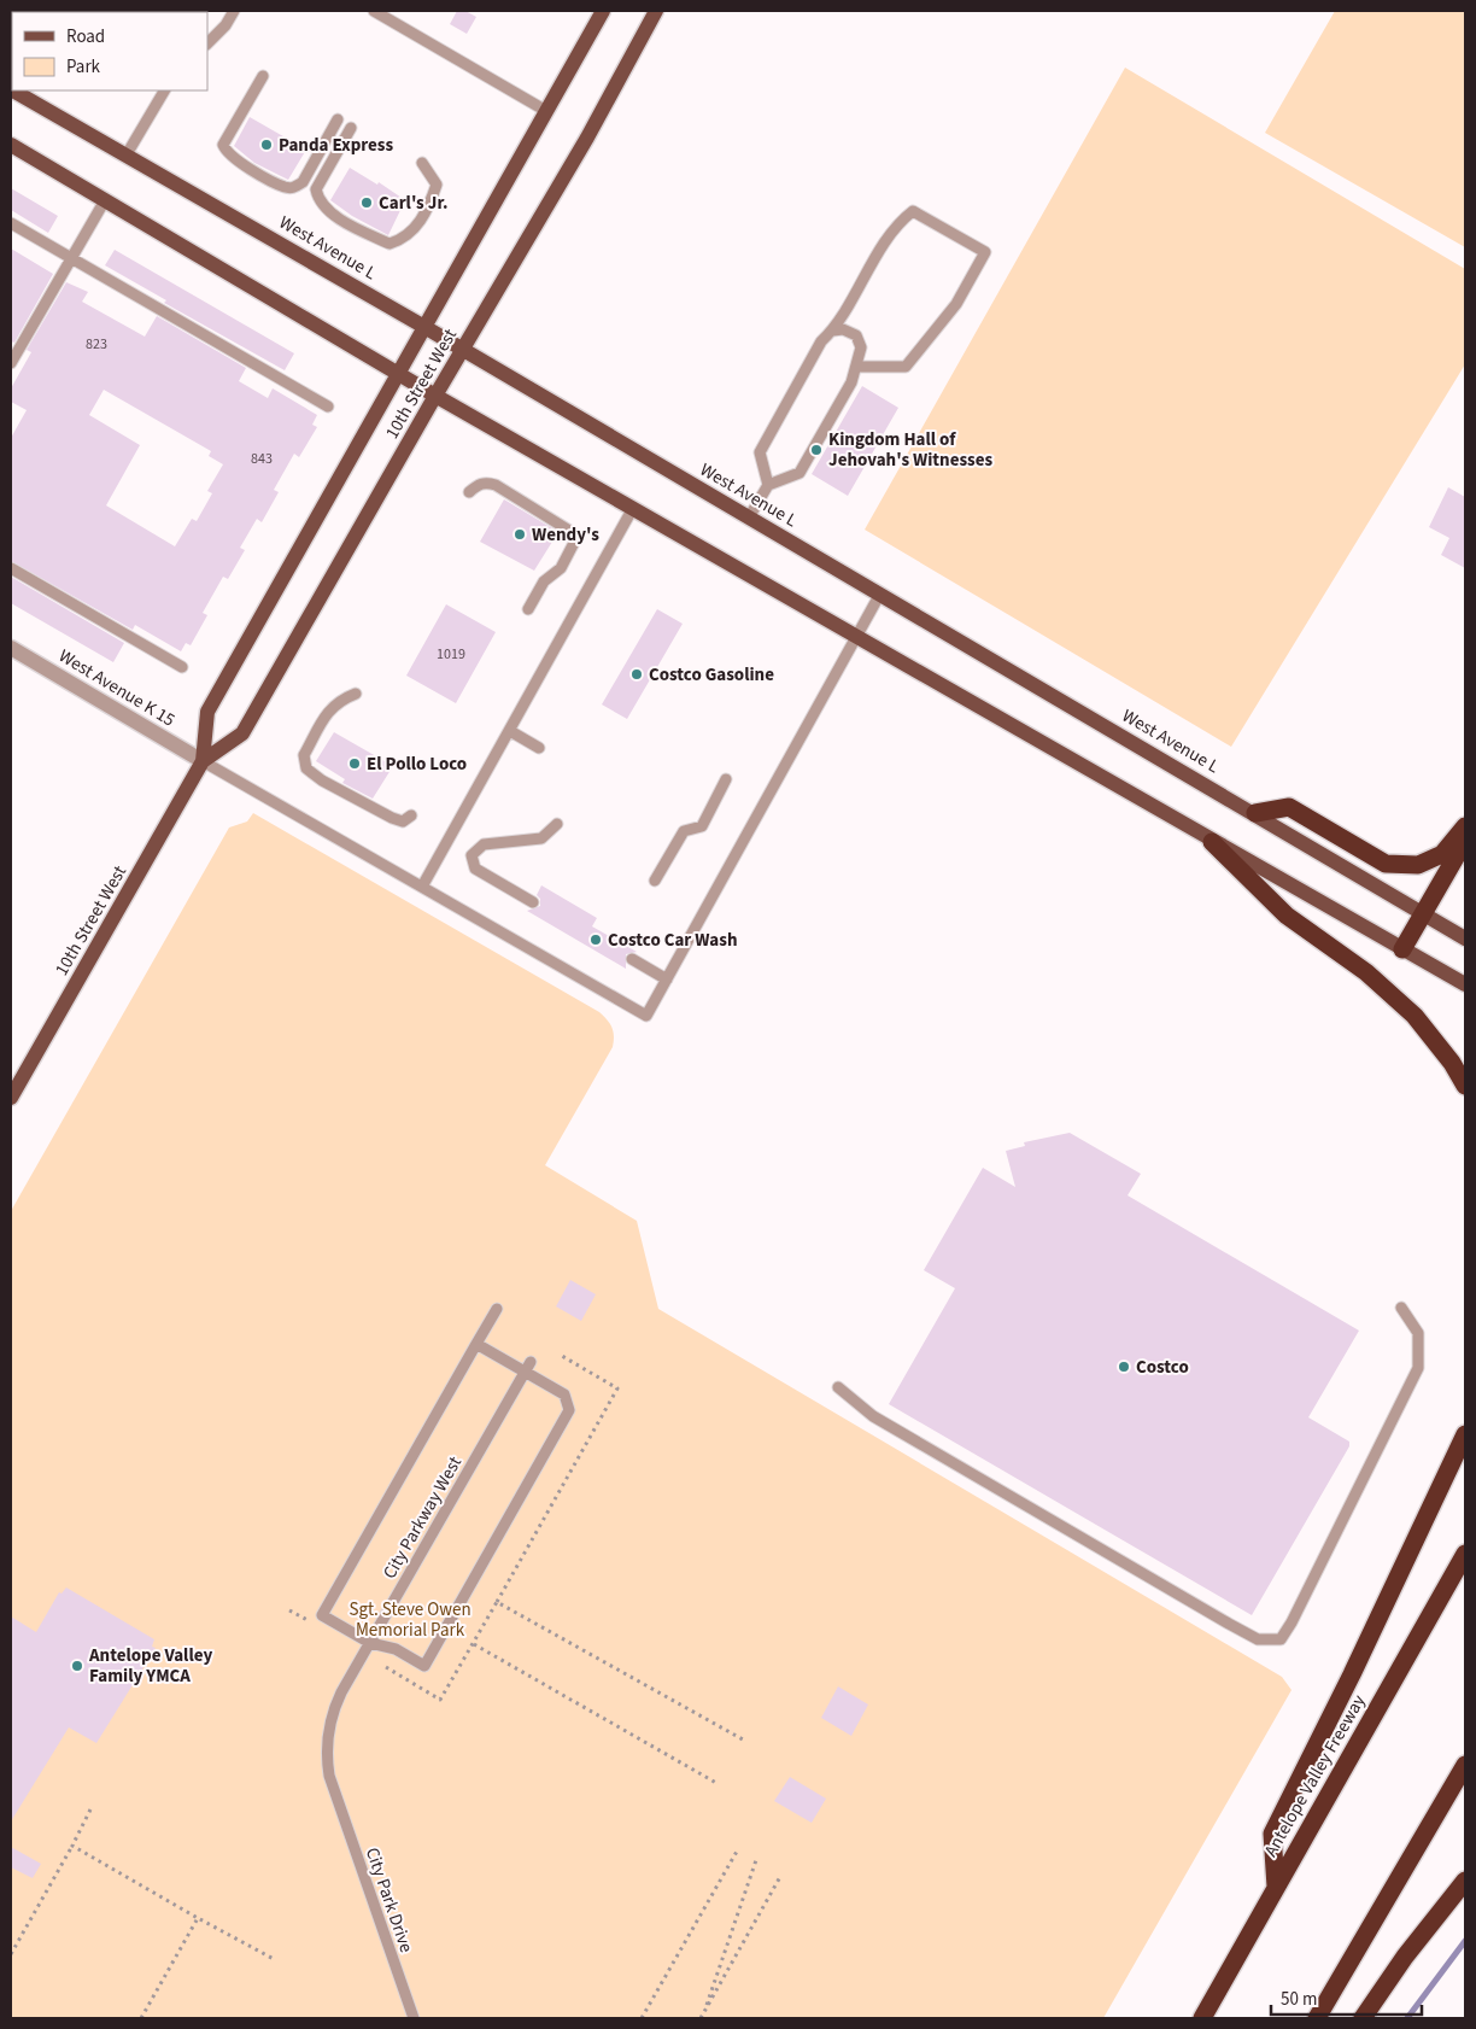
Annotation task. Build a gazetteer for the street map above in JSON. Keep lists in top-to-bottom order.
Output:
{
  "streets": {
    "highway": ["Antelope Valley Freeway"],
    "main road": ["West Avenue L", "10th Street West"],
    "street": ["West Avenue K 15"],
    "lane": ["City Parkway West", "City Park Drive"]
  },
  "crossings": [
    ["West Avenue L", "10th Street West"],
    ["10th Street West", "West Avenue K 15"],
    ["City Parkway West", "City Park Drive"]
  ],
  "parks": ["Sgt. Steve Owen Memorial Park"],
  "places": [
    "Panda Express",
    "Carl's Jr.",
    "Kingdom Hall of Jehovah's Witnesses",
    "Wendy's",
    "Costco Gasoline",
    "El Pollo Loco",
    "Costco Car Wash",
    "Costco",
    "Antelope Valley Family YMCA"
  ],
  "house_numbers": ["823", "843", "1019"],
  "legend": ["Road", "Park"],
  "scale_bar": "50 m"
}
